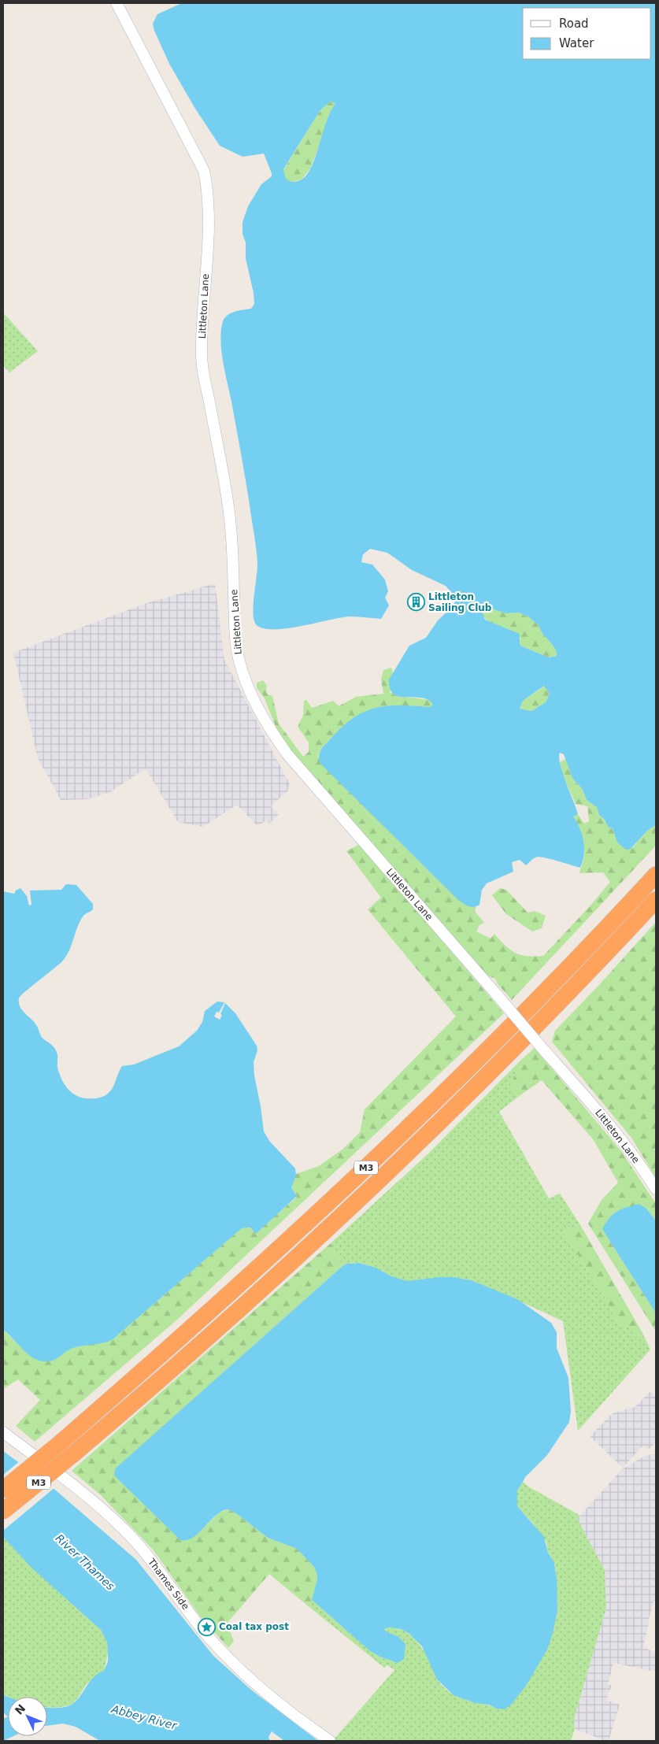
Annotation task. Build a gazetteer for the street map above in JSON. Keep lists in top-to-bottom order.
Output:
{
  "streets": {
    "highway": ["M3"],
    "street": ["Littleton Lane", "Thames Side"]
  },
  "water": ["River Thames", "Abbey River"],
  "places": {
    "building": ["Littleton Sailing Club"],
    "place": ["Coal tax post"]
  },
  "legend": ["Road", "Water"],
  "north": "top left"
}
